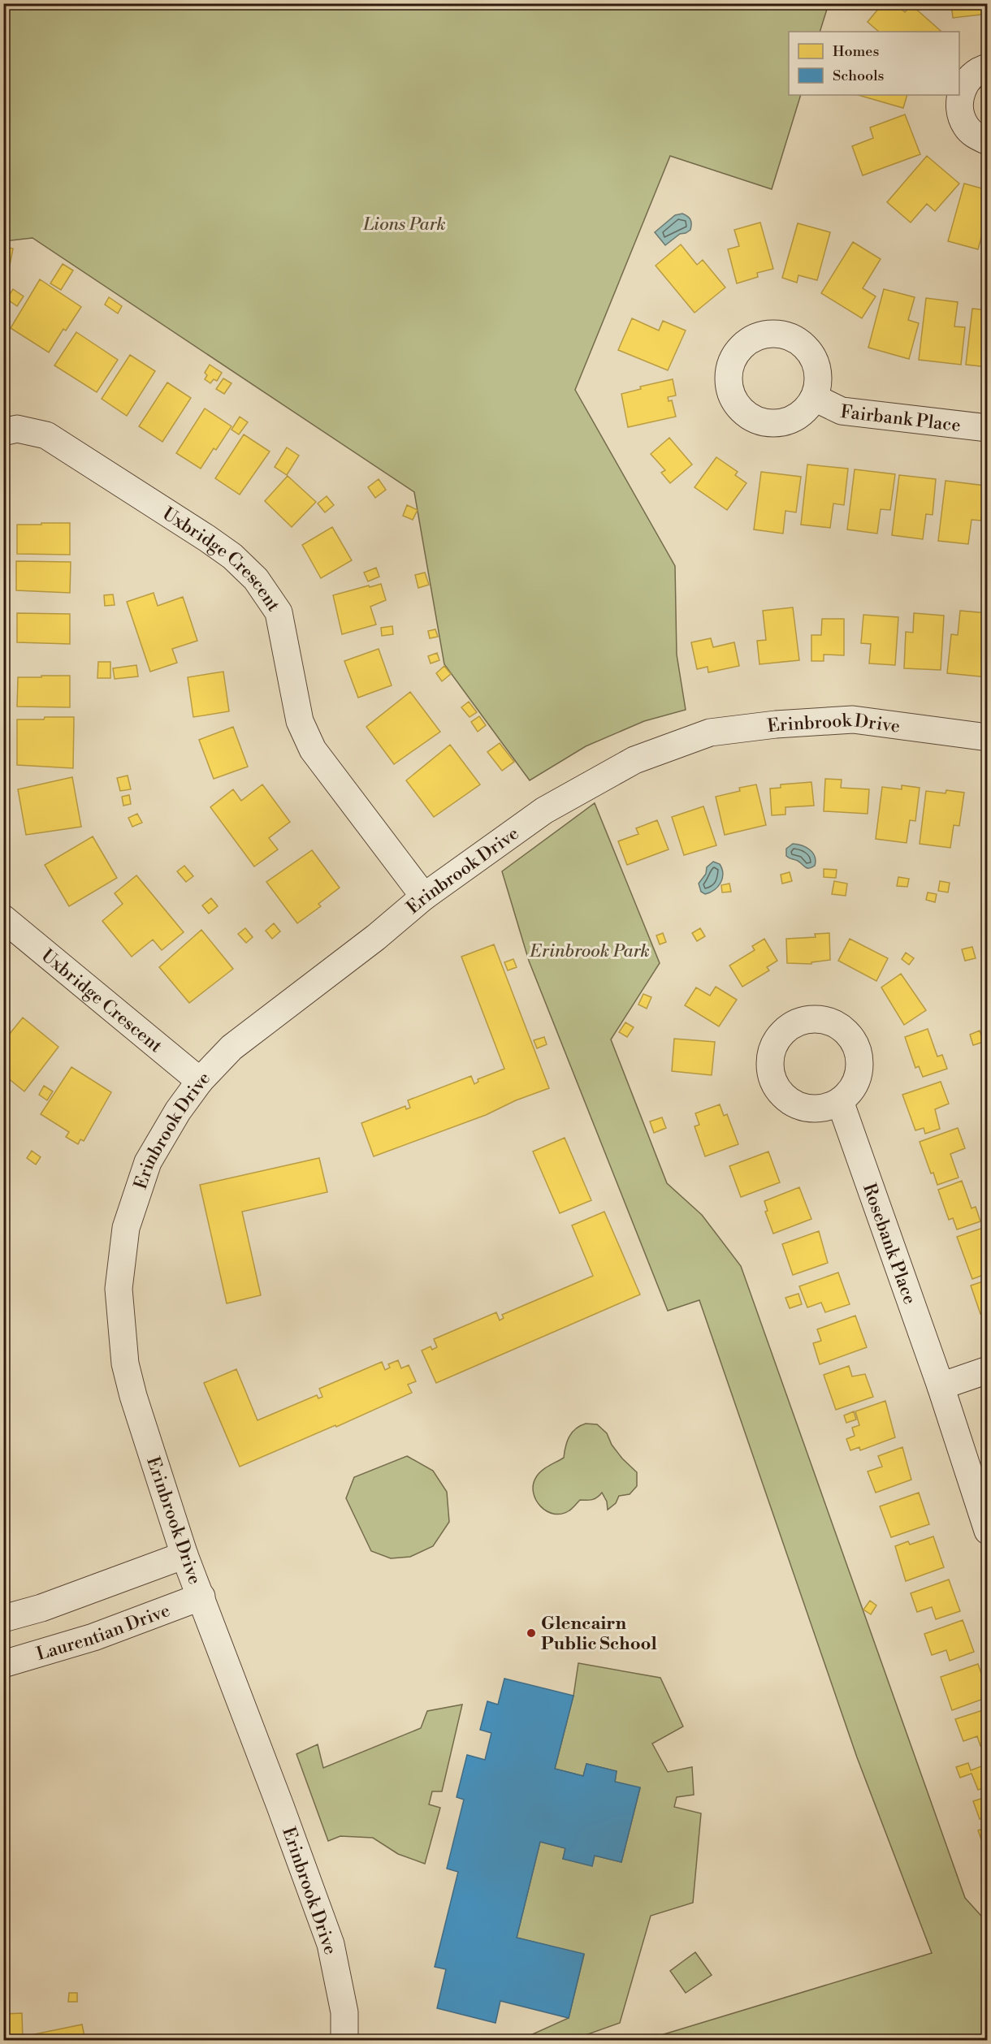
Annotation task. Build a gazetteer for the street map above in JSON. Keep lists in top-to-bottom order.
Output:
{
  "streets": {
    "street": [
      "Fairbank Place",
      "Uxbridge Crescent",
      "Erinbrook Drive",
      "Rosebank Place",
      "Laurentian Drive"
    ]
  },
  "crossings": [
    ["Uxbridge Crescent", "Erinbrook Drive"],
    ["Erinbrook Drive", "Laurentian Drive"]
  ],
  "parks": ["Lions Park", "Erinbrook Park"],
  "places": ["Glencairn Public School"],
  "legend": ["Homes", "Schools"]
}
